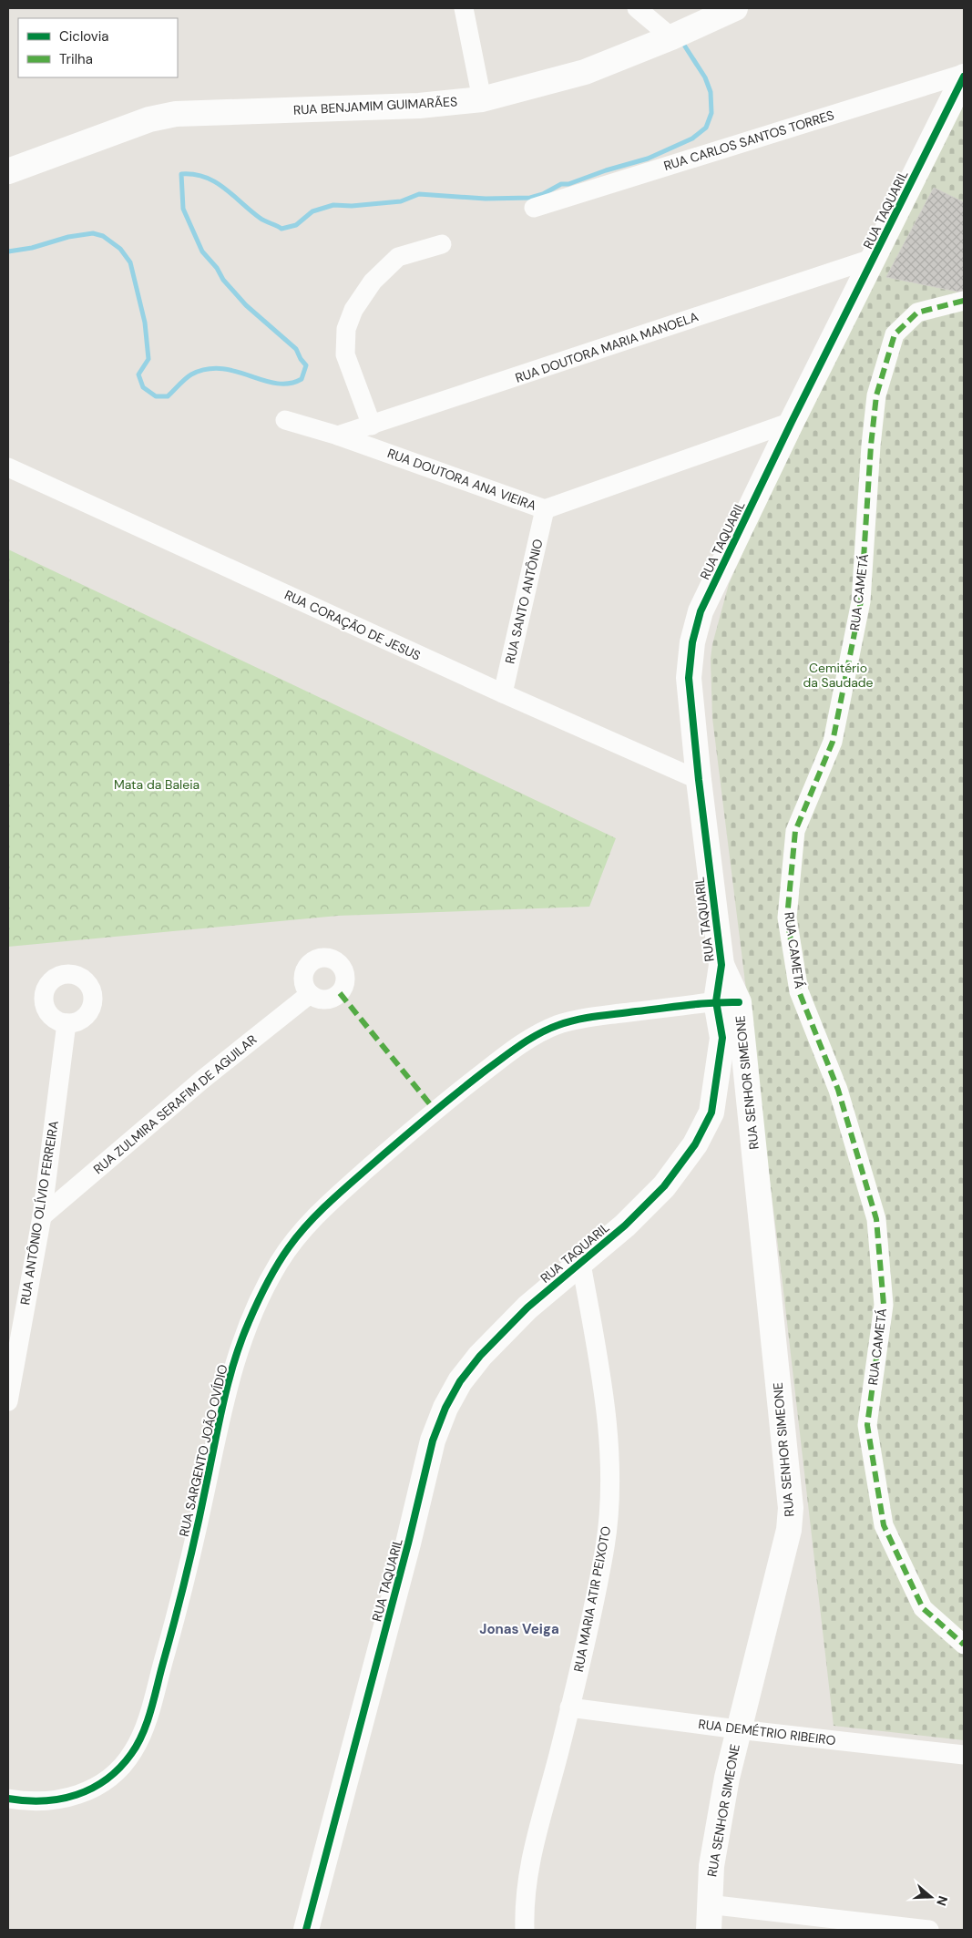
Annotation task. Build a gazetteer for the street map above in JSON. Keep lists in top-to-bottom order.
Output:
{
  "streets": {
    "street": [
      "RUA BENJAMIM GUIMARÃES",
      "RUA CARLOS SANTOS TORRES",
      "RUA TAQUARIL",
      "RUA DOUTORA MARIA MANOELA",
      "RUA DOUTORA ANA VIEIRA",
      "RUA CAMETÁ",
      "RUA SANTO ANTÔNIO",
      "RUA CORAÇÃO DE JESUS",
      "RUA SENHOR SIMEONE",
      "RUA ZULMIRA SERAFIM DE AGUILAR",
      "RUA ANTÔNIO OLÍVIO FERREIRA",
      "RUA SARGENTO JOÃO OVÍDIO",
      "RUA MARIA ATIR PEIXOTO",
      "RUA DEMÉTRIO RIBEIRO"
    ]
  },
  "crossings": [
    ["RUA CARLOS SANTOS TORRES", "RUA TAQUARIL"],
    ["RUA TAQUARIL", "RUA DOUTORA MARIA MANOELA"],
    ["RUA TAQUARIL", "RUA DOUTORA ANA VIEIRA"],
    ["RUA TAQUARIL", "RUA CORAÇÃO DE JESUS"],
    ["RUA TAQUARIL", "RUA SENHOR SIMEONE"],
    ["RUA TAQUARIL", "RUA SARGENTO JOÃO OVÍDIO"],
    ["RUA TAQUARIL", "RUA MARIA ATIR PEIXOTO"],
    ["RUA DOUTORA MARIA MANOELA", "RUA DOUTORA ANA VIEIRA"],
    ["RUA DOUTORA ANA VIEIRA", "RUA SANTO ANTÔNIO"],
    ["RUA SANTO ANTÔNIO", "RUA CORAÇÃO DE JESUS"],
    ["RUA SENHOR SIMEONE", "RUA SARGENTO JOÃO OVÍDIO"],
    ["RUA SENHOR SIMEONE", "RUA DEMÉTRIO RIBEIRO"],
    ["RUA ZULMIRA SERAFIM DE AGUILAR", "RUA ANTÔNIO OLÍVIO FERREIRA"],
    ["RUA MARIA ATIR PEIXOTO", "RUA DEMÉTRIO RIBEIRO"]
  ],
  "districts": ["Jonas Veiga"],
  "parks": ["Cemitério da Saudade", "Mata da Baleia"],
  "legend": ["Ciclovia", "Trilha"],
  "north": "right"
}
